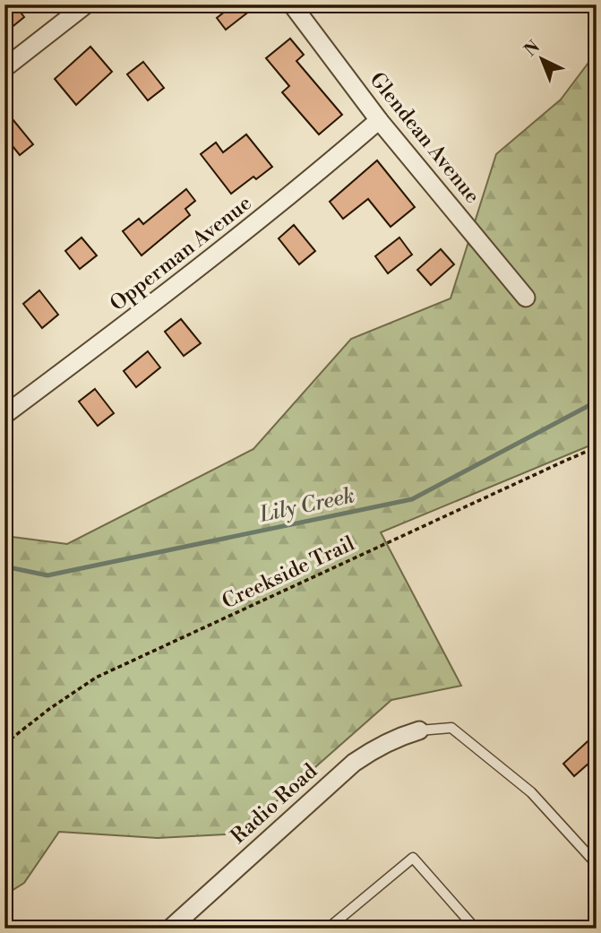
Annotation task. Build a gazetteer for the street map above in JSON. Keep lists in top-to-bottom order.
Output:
{
  "streets": {
    "street": ["Glendean Avenue", "Opperman Avenue", "Radio Road"],
    "path": ["Creekside Trail"]
  },
  "crossings": [
    ["Glendean Avenue", "Opperman Avenue"]
  ],
  "water": ["Lily Creek"],
  "north": "top left"
}
